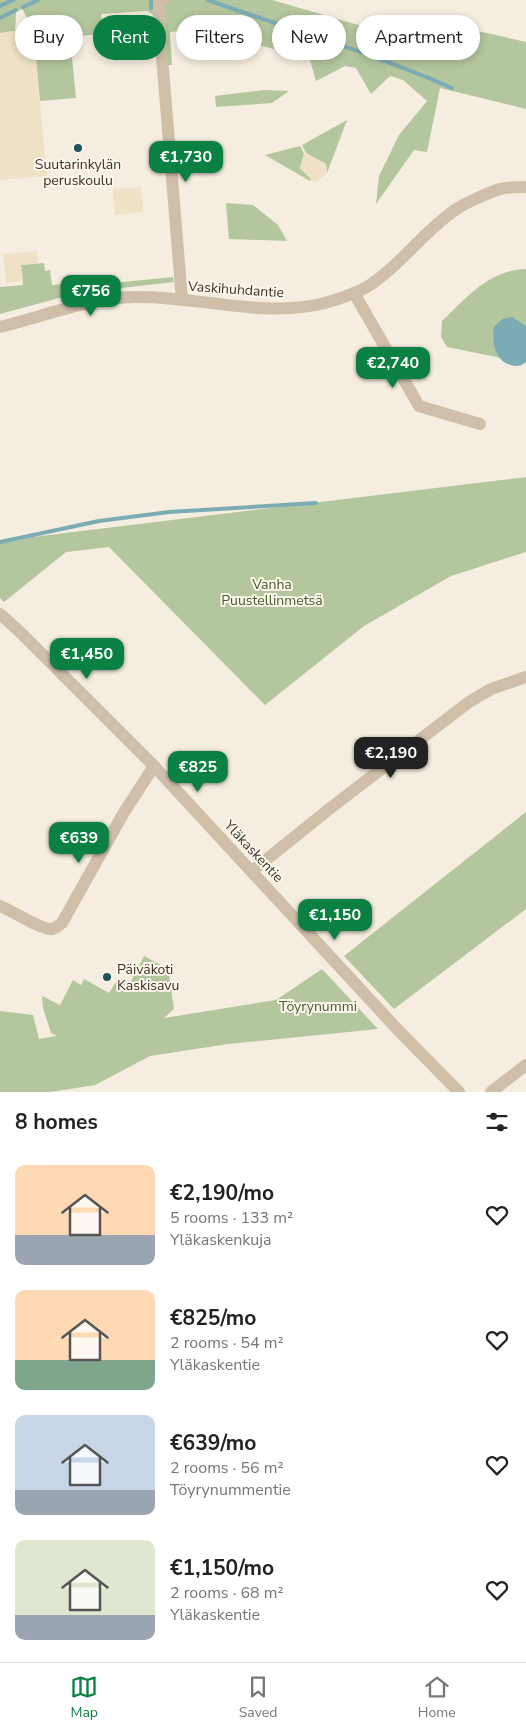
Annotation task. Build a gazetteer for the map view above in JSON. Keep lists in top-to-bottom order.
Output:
{
  "streets": {
    "street": ["Vaskihuhdantie", "Yläkaskentie"]
  },
  "parks": ["Vanha Puustellinmetsä", "Töyrynummi"],
  "places": ["Suutarinkylän peruskoulu", "Päiväkoti Kaskisavu"],
  "page": {
    "chip": [
      "Buy",
      "Rent",
      "Filters",
      "New",
      "Apartment"
    ],
    "price": [
      "€1,730",
      "€756",
      "€2,740",
      "€1,450",
      "€2,190",
      "€825",
      "€639",
      "€1,150"
    ],
    "heading": "8 homes",
    "list": [
      {
        "name": "€2,190/mo",
        "note": "5 rooms · 133 m² · Yläkaskenkuja"
      },
      {
        "name": "€825/mo",
        "note": "2 rooms · 54 m² · Yläkaskentie"
      },
      {
        "name": "€639/mo",
        "note": "2 rooms · 56 m² · Töyrynummentie"
      },
      {
        "name": "€1,150/mo",
        "note": "2 rooms · 68 m² · Yläkaskentie"
      }
    ],
    "tabs": ["Map", "Saved", "Home"]
  }
}
